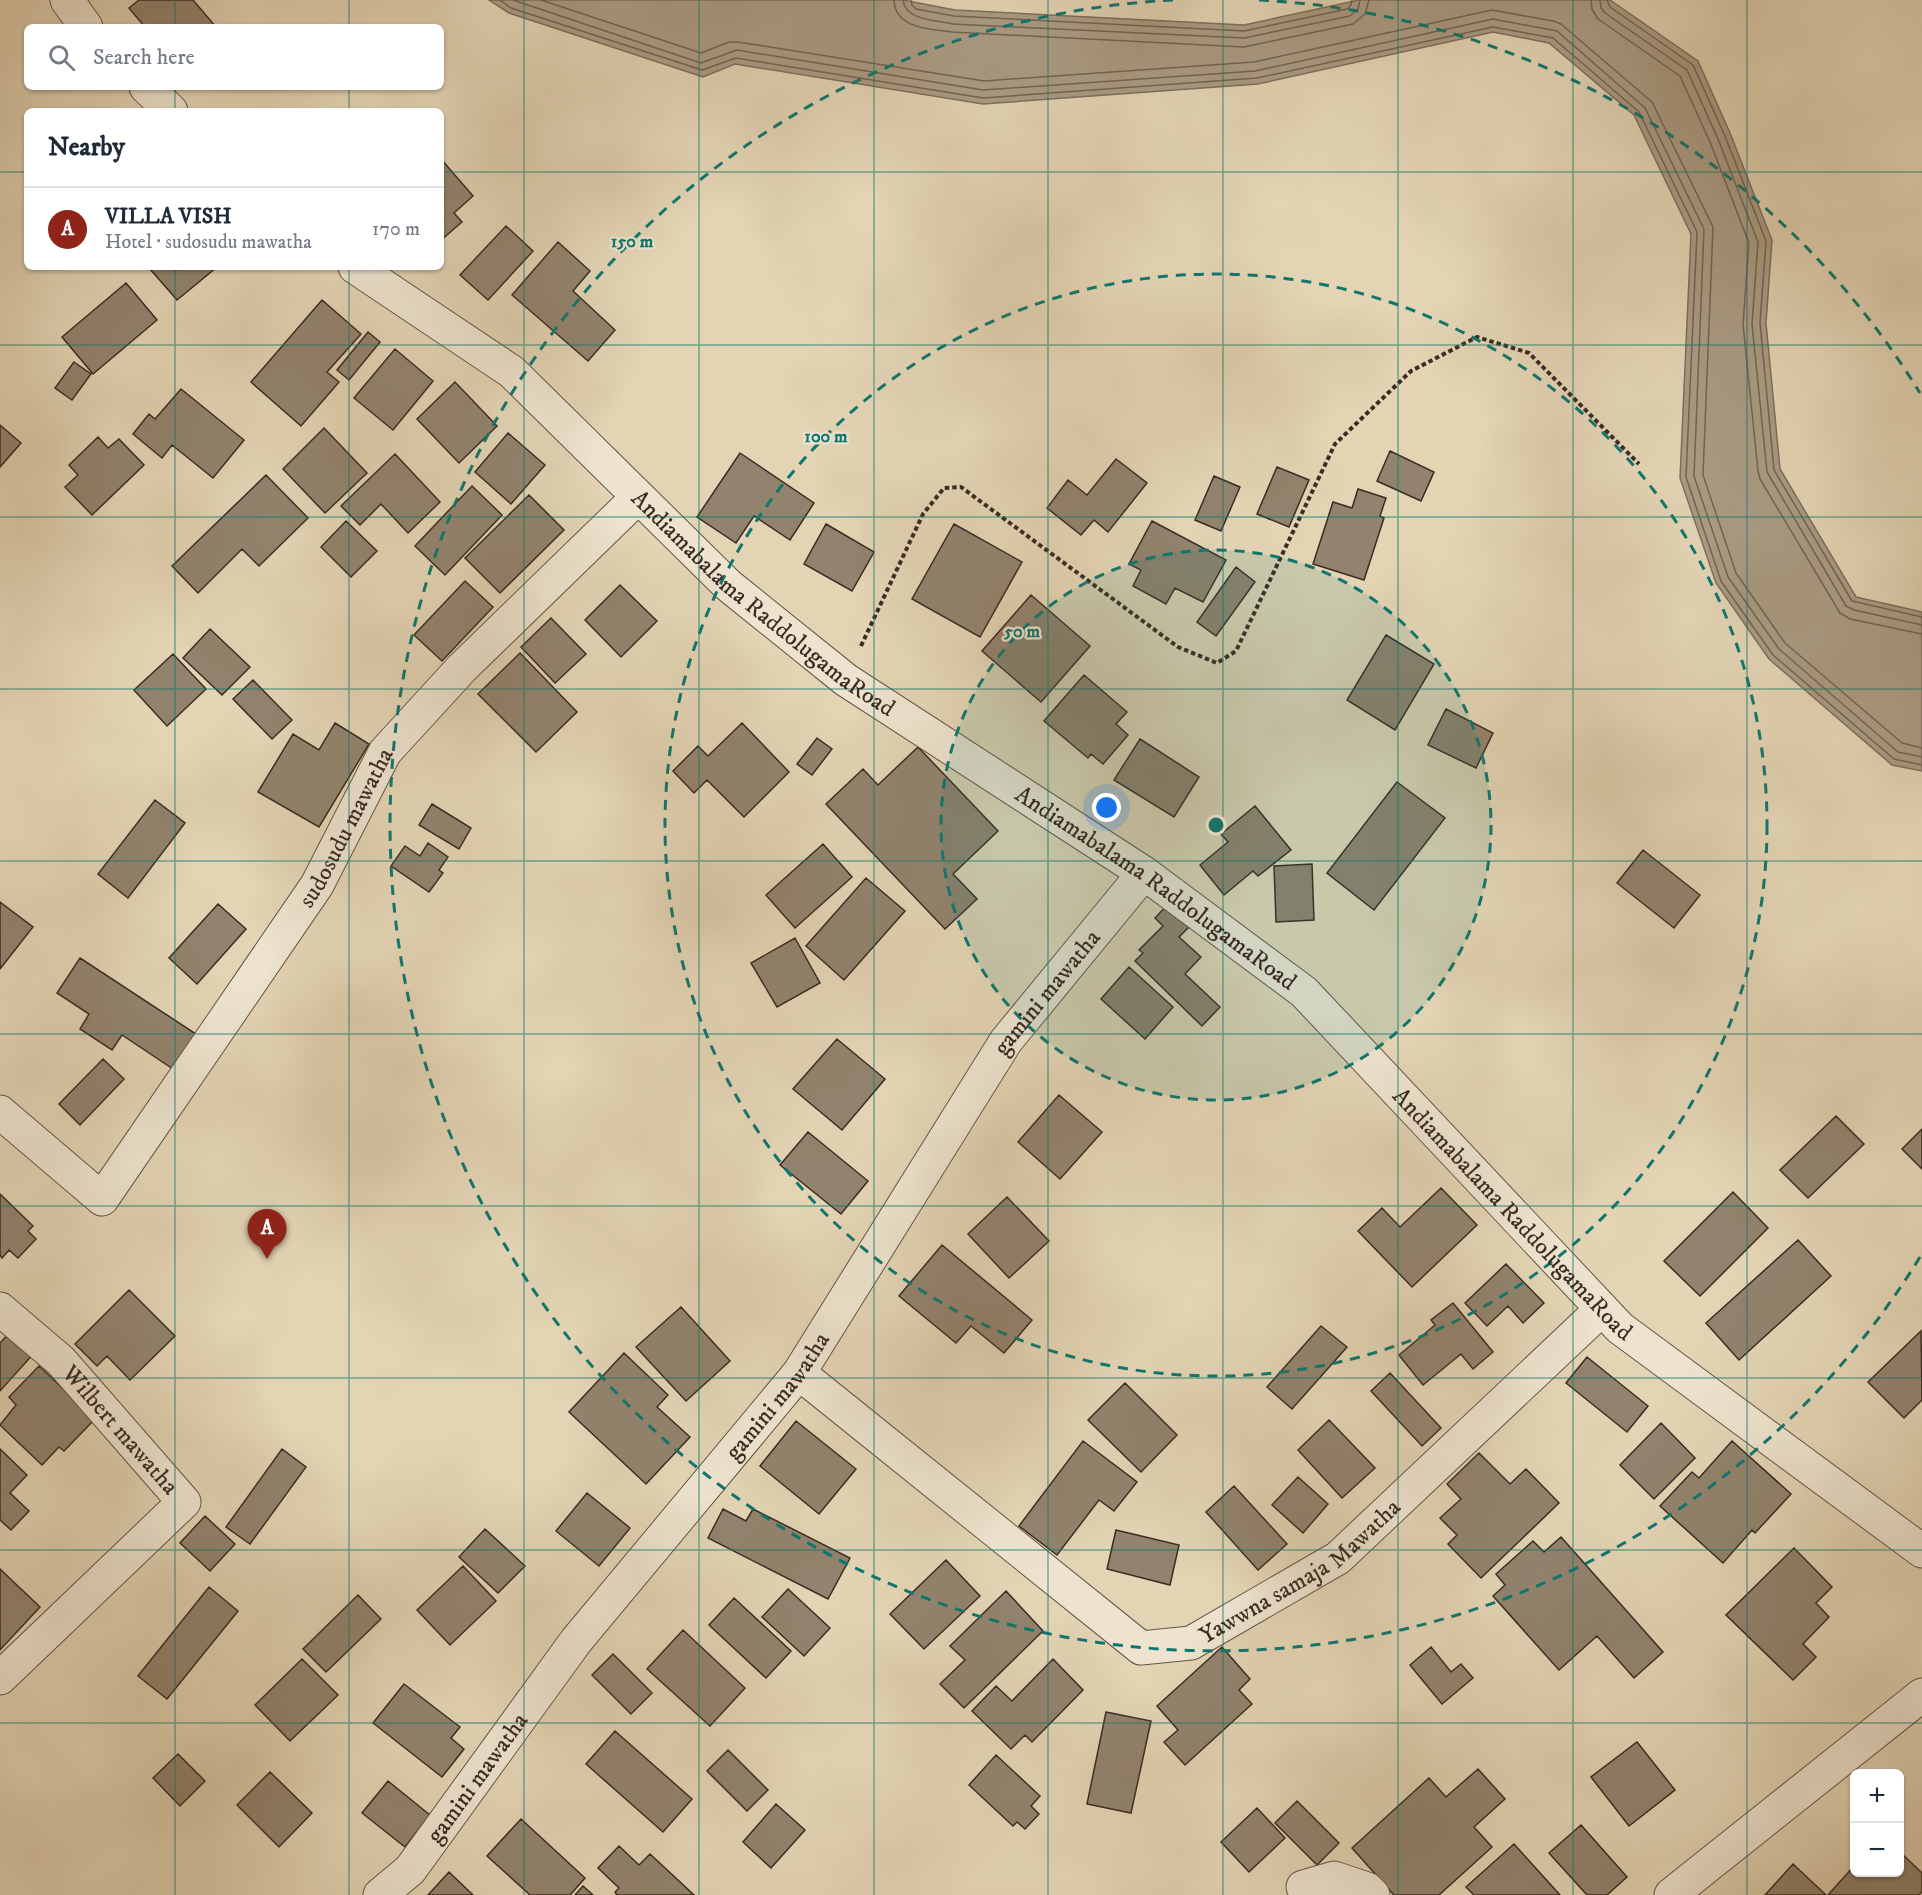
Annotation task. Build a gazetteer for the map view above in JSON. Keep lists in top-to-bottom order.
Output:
{
  "streets": {
    "street": [
      "Andiamabalama RaddolugamaRoad",
      "sudosudu mawatha",
      "gamini mawatha",
      "Wilbert mawatha",
      "Yawwna samaja Mawatha"
    ]
  },
  "crossings": [
    ["Andiamabalama RaddolugamaRoad", "sudosudu mawatha"],
    ["Andiamabalama RaddolugamaRoad", "gamini mawatha"],
    ["Andiamabalama RaddolugamaRoad", "Yawwna samaja Mawatha"],
    ["gamini mawatha", "Yawwna samaja Mawatha"]
  ],
  "page": {
    "search": "Search here",
    "heading": "Nearby",
    "list": [
      {
        "mark": "A",
        "name": "VILLA VISH",
        "note": "Hotel · sudosudu mawatha",
        "value": "170 m"
      }
    ],
    "pins": "A",
    "map_buttons": ["+", "−"]
  },
  "rings": ["150 m", "100 m", "50 m"]
}
